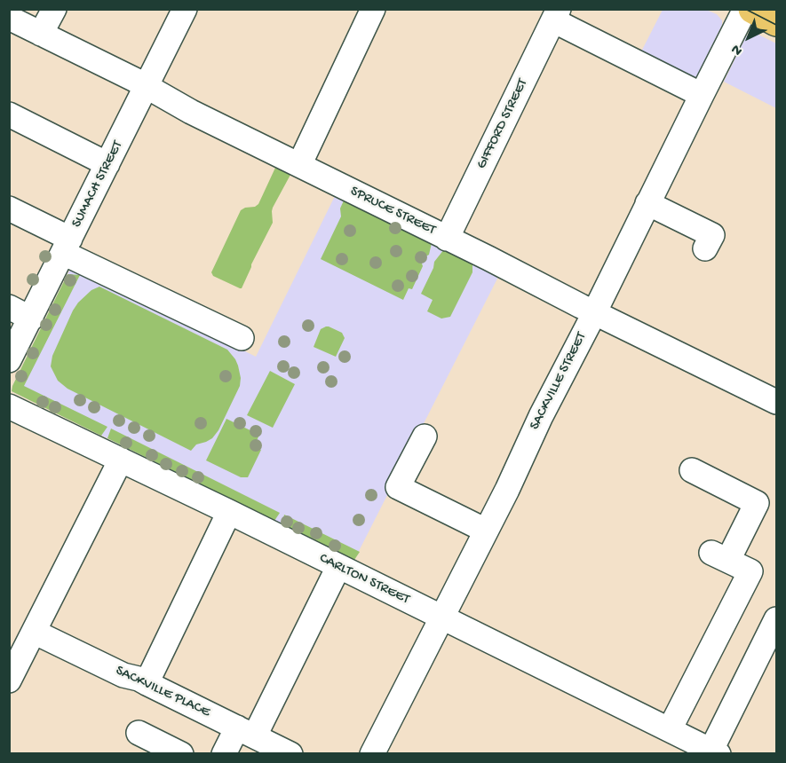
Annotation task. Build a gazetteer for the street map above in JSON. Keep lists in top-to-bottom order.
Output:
{
  "streets": {
    "street": [
      "GIFFORD STREET",
      "SUMACH STREET",
      "SPRUCE STREET",
      "SACKVILLE STREET",
      "CARLTON STREET",
      "SACKVILLE PLACE"
    ]
  },
  "crossings": [
    ["GIFFORD STREET", "SPRUCE STREET"],
    ["SUMACH STREET", "SPRUCE STREET"],
    ["SPRUCE STREET", "SACKVILLE STREET"],
    ["SACKVILLE STREET", "CARLTON STREET"]
  ],
  "north": "bottom left"
}
